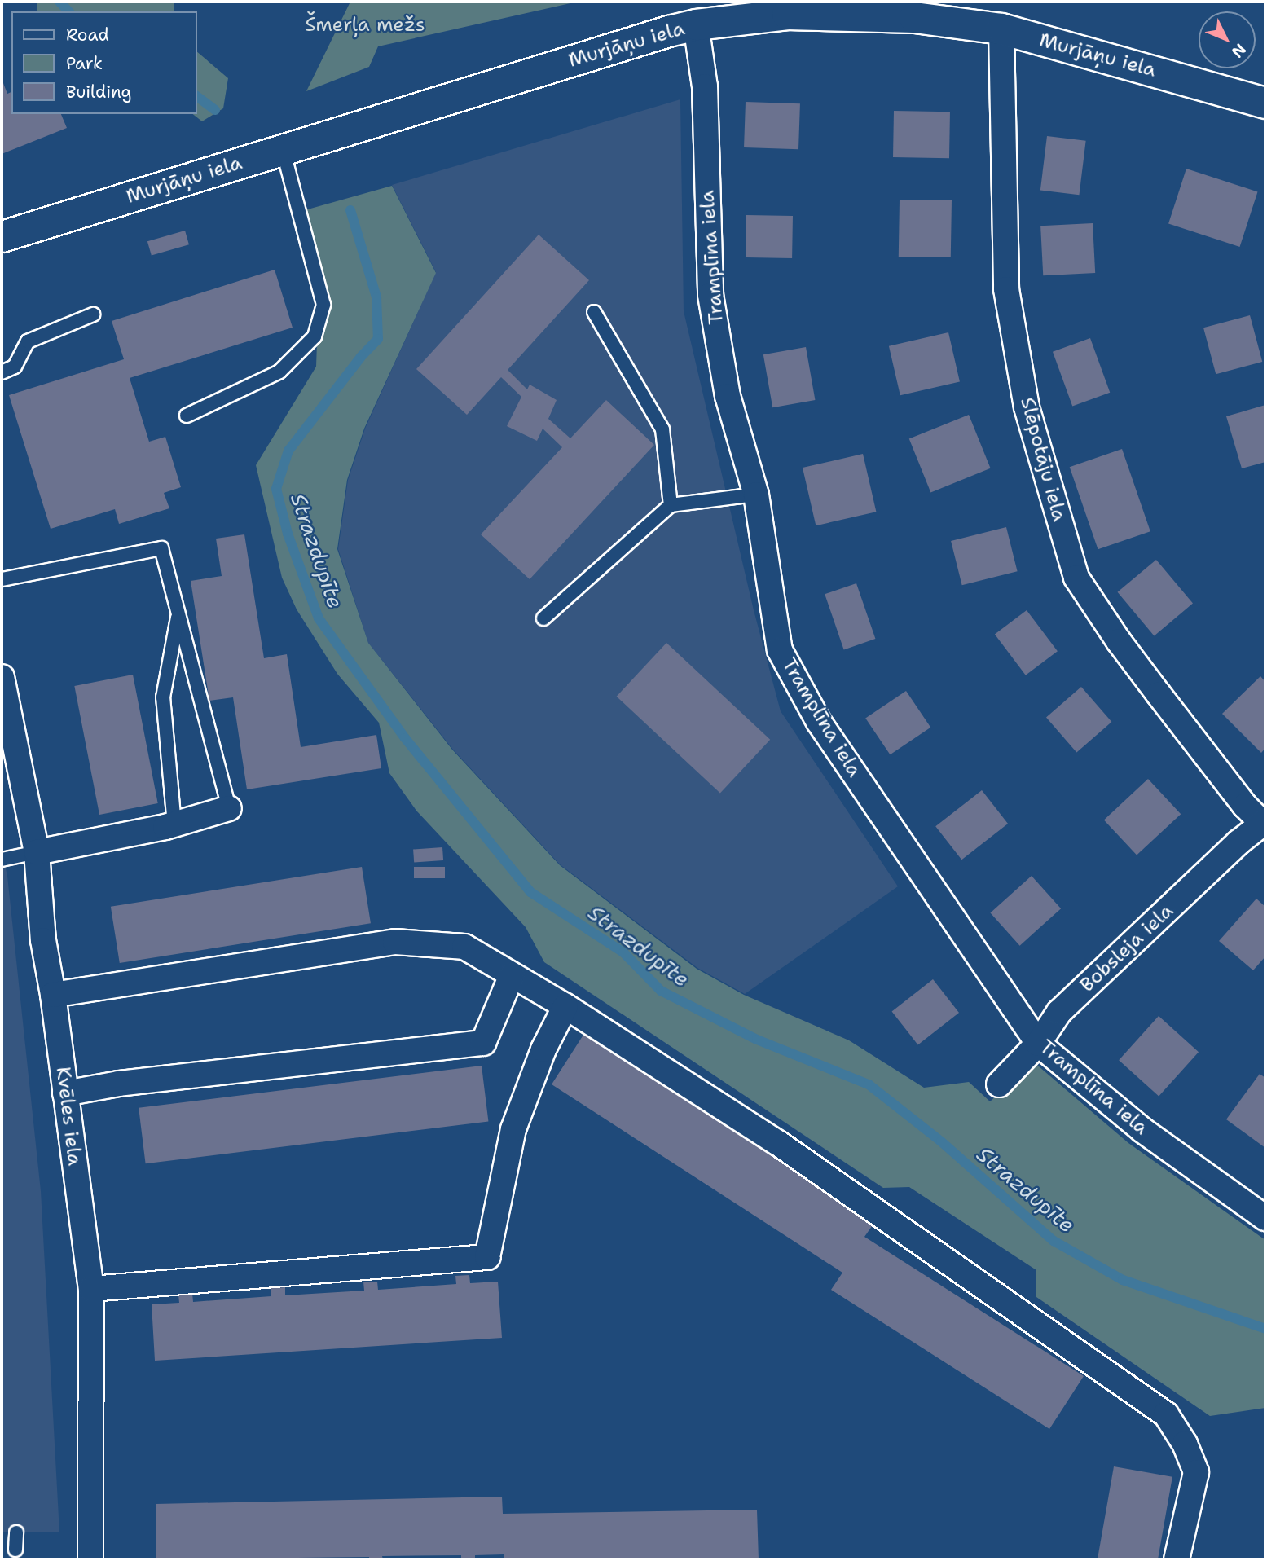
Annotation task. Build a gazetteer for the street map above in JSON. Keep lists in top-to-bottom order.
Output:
{
  "streets": {
    "street": [
      "Murjāņu iela",
      "Tramplīna iela",
      "Slēpotāju iela",
      "Bobsleja iela",
      "Kvēles iela"
    ]
  },
  "crossings": [
    ["Murjāņu iela", "Tramplīna iela"],
    ["Murjāņu iela", "Slēpotāju iela"],
    ["Tramplīna iela", "Bobsleja iela"],
    ["Slēpotāju iela", "Bobsleja iela"]
  ],
  "water": ["Strazdupīte"],
  "parks": ["Šmerļa mežs"],
  "legend": ["Road", "Park", "Building"],
  "north": "bottom right"
}
